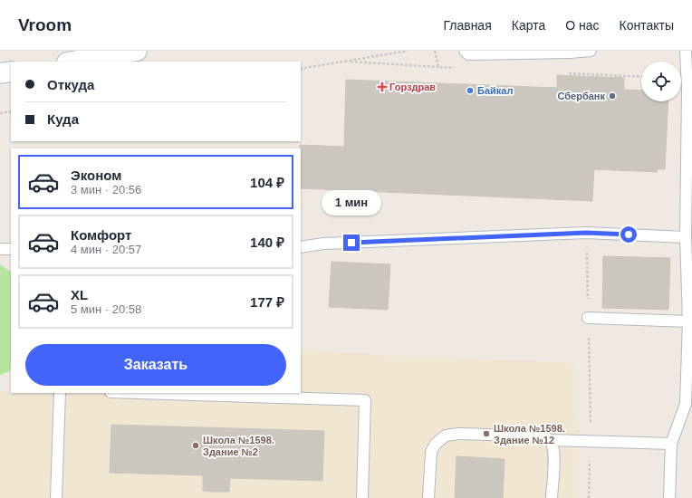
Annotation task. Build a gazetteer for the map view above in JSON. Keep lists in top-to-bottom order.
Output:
{
  "places": {
    "health": ["Горздрав"],
    "other": [
      "Байкал",
      "Сбербанк",
      "Школа №1598. Здание №12",
      "Школа №1598. Здание №2"
    ]
  },
  "page": {
    "header": "Vroom",
    "nav": [
      "Главная",
      "Карта",
      "О нас",
      "Контакты"
    ],
    "banner": ["Откуда", "Куда"],
    "list": [
      {
        "name": "Эконом",
        "note": "3 мин · 20:56",
        "value": "104 ₽"
      },
      {
        "name": "Комфорт",
        "note": "4 мин · 20:57",
        "value": "140 ₽"
      },
      {
        "name": "XL",
        "note": "5 мин · 20:58",
        "value": "177 ₽"
      }
    ],
    "bubble": "1 мин",
    "buttons": "Заказать"
  }
}
